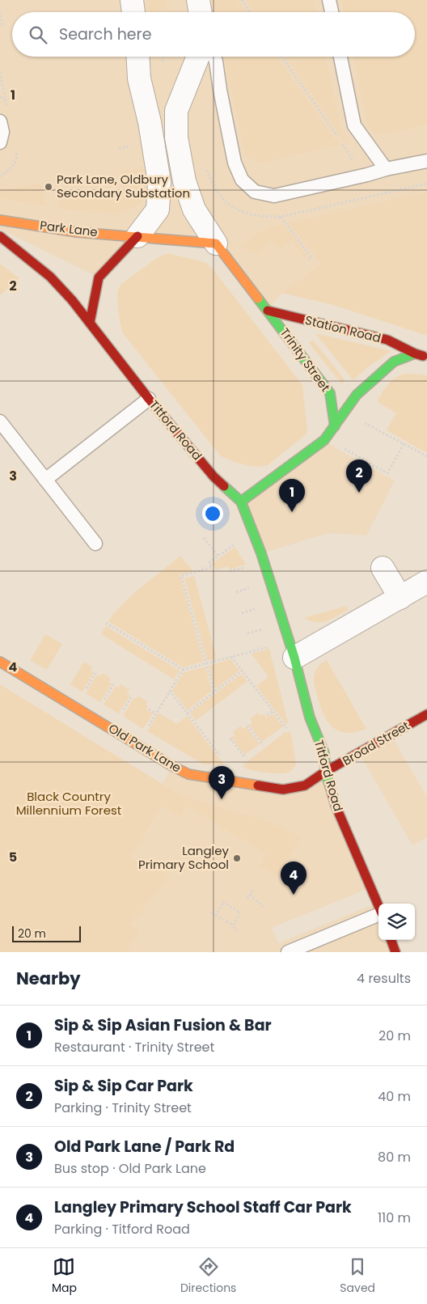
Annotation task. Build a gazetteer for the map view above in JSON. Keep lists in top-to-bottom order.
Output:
{
  "streets": {
    "main road": [
      "Park Lane",
      "Station Road",
      "Trinity Street",
      "Titford Road",
      "Broad Street",
      "Old Park Lane"
    ]
  },
  "crossings": [
    ["Station Road", "Trinity Street"],
    ["Titford Road", "Broad Street"],
    ["Titford Road", "Old Park Lane"],
    ["Broad Street", "Old Park Lane"]
  ],
  "parks": ["Black Country Millennium Forest"],
  "places": ["Park Lane, Oldbury Secondary Substation", "Langley Primary School"],
  "scale_bar": "20 m",
  "page": {
    "search": "Search here",
    "pins": [
      "2",
      "1",
      "3",
      "4"
    ],
    "scale": "20 m",
    "heading": ["Nearby", "4 results"],
    "list": [
      {
        "mark": "1",
        "name": "Sip & Sip Asian Fusion & Bar",
        "note": "Restaurant · Trinity Street",
        "value": "20 m"
      },
      {
        "mark": "2",
        "name": "Sip & Sip Car Park",
        "note": "Parking · Trinity Street",
        "value": "40 m"
      },
      {
        "mark": "3",
        "name": "Old Park Lane / Park Rd",
        "note": "Bus stop · Old Park Lane",
        "value": "80 m"
      },
      {
        "mark": "4",
        "name": "Langley Primary School Staff Car Park",
        "note": "Parking · Titford Road",
        "value": "110 m"
      }
    ],
    "nav": ["Map", "Directions", "Saved"]
  },
  "grid": {
    "rows": [
      "1",
      "2",
      "3",
      "4",
      "5"
    ]
  }
}
